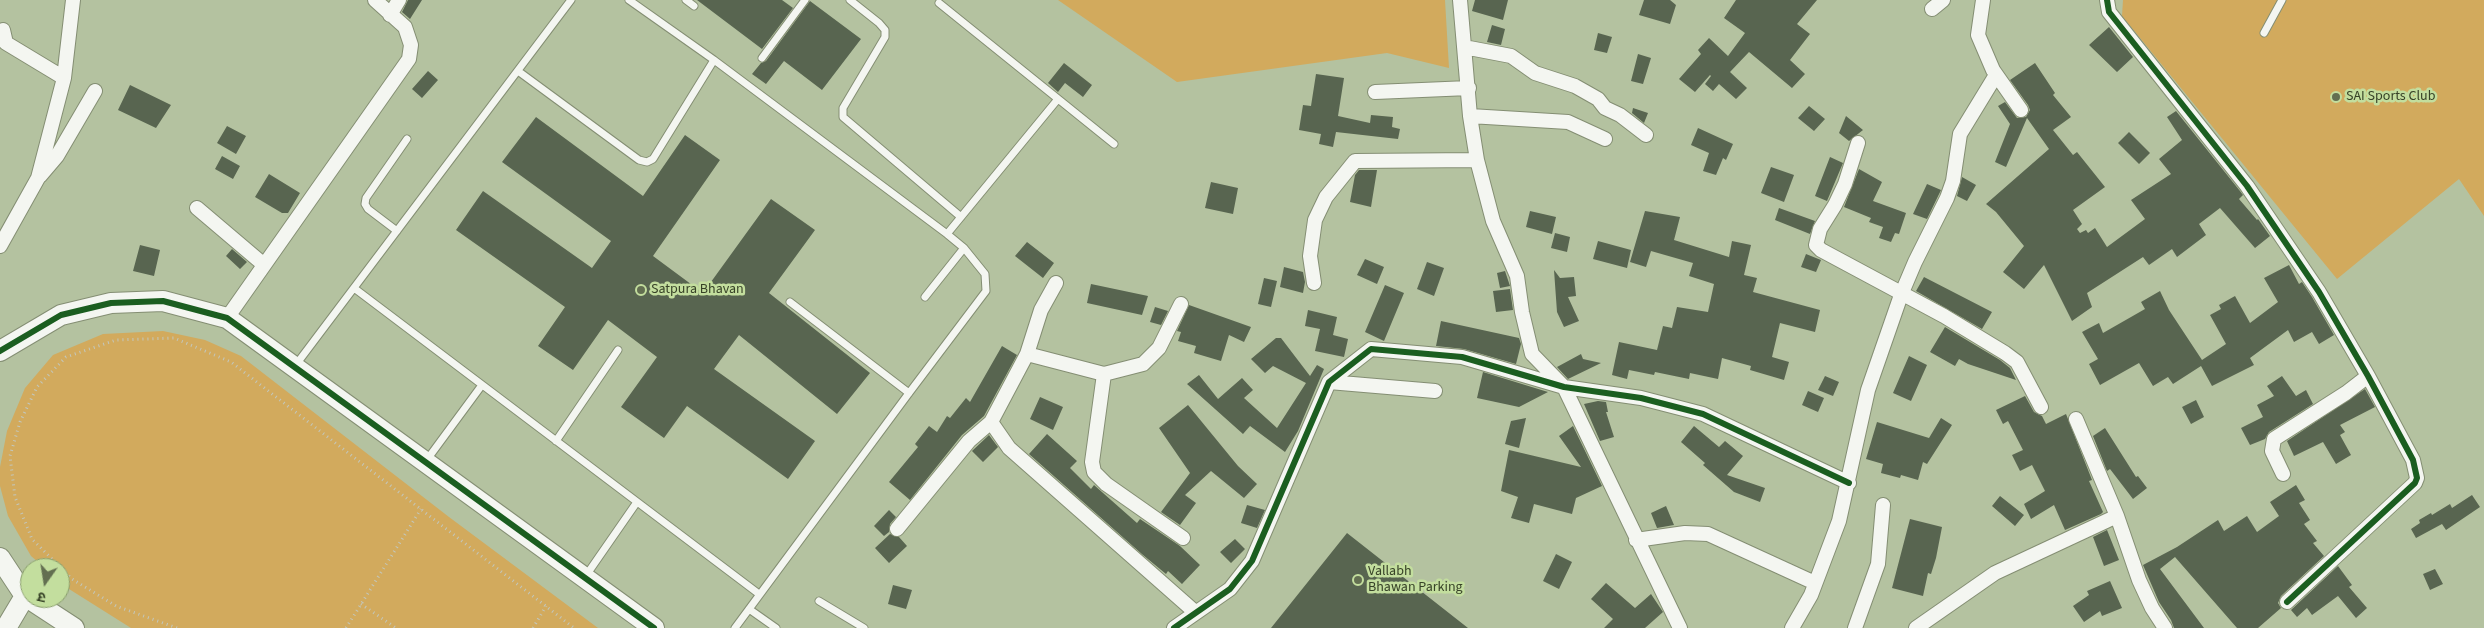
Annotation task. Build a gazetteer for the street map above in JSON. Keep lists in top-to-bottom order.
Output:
{
  "places": ["SAI Sports Club", "Satpura Bhavan", "Vallabh Bhawan Parking"],
  "north": "bottom"
}
